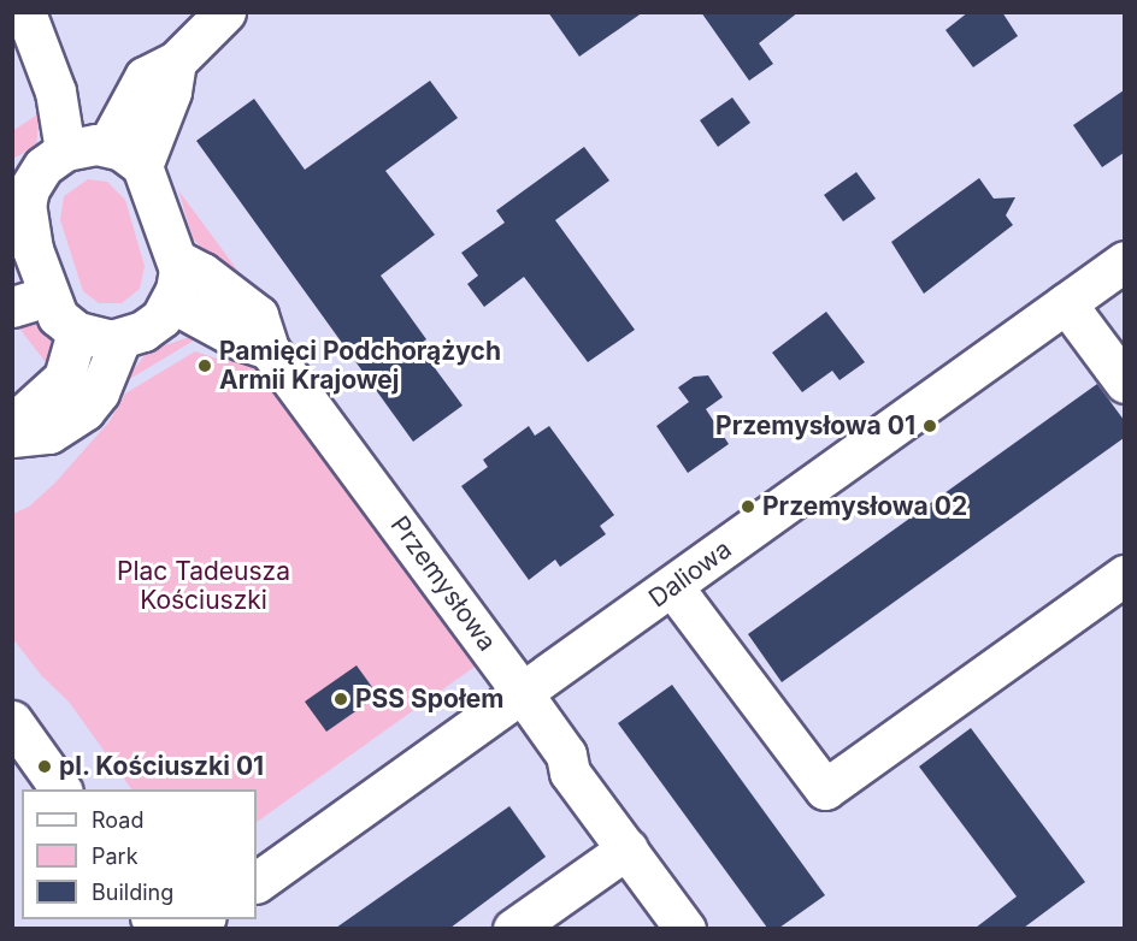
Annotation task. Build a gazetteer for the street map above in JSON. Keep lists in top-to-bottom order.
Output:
{
  "streets": {
    "street": ["Daliowa", "Przemysłowa"]
  },
  "crossings": [
    ["Daliowa", "Przemysłowa"]
  ],
  "parks": ["Plac Tadeusza Kościuszki"],
  "places": [
    "Pamięci Podchorążych Armii Krajowej",
    "Przemysłowa 01",
    "Przemysłowa 02",
    "PSS Społem",
    "pl. Kościuszki 01"
  ],
  "legend": ["Road", "Park", "Building"]
}
